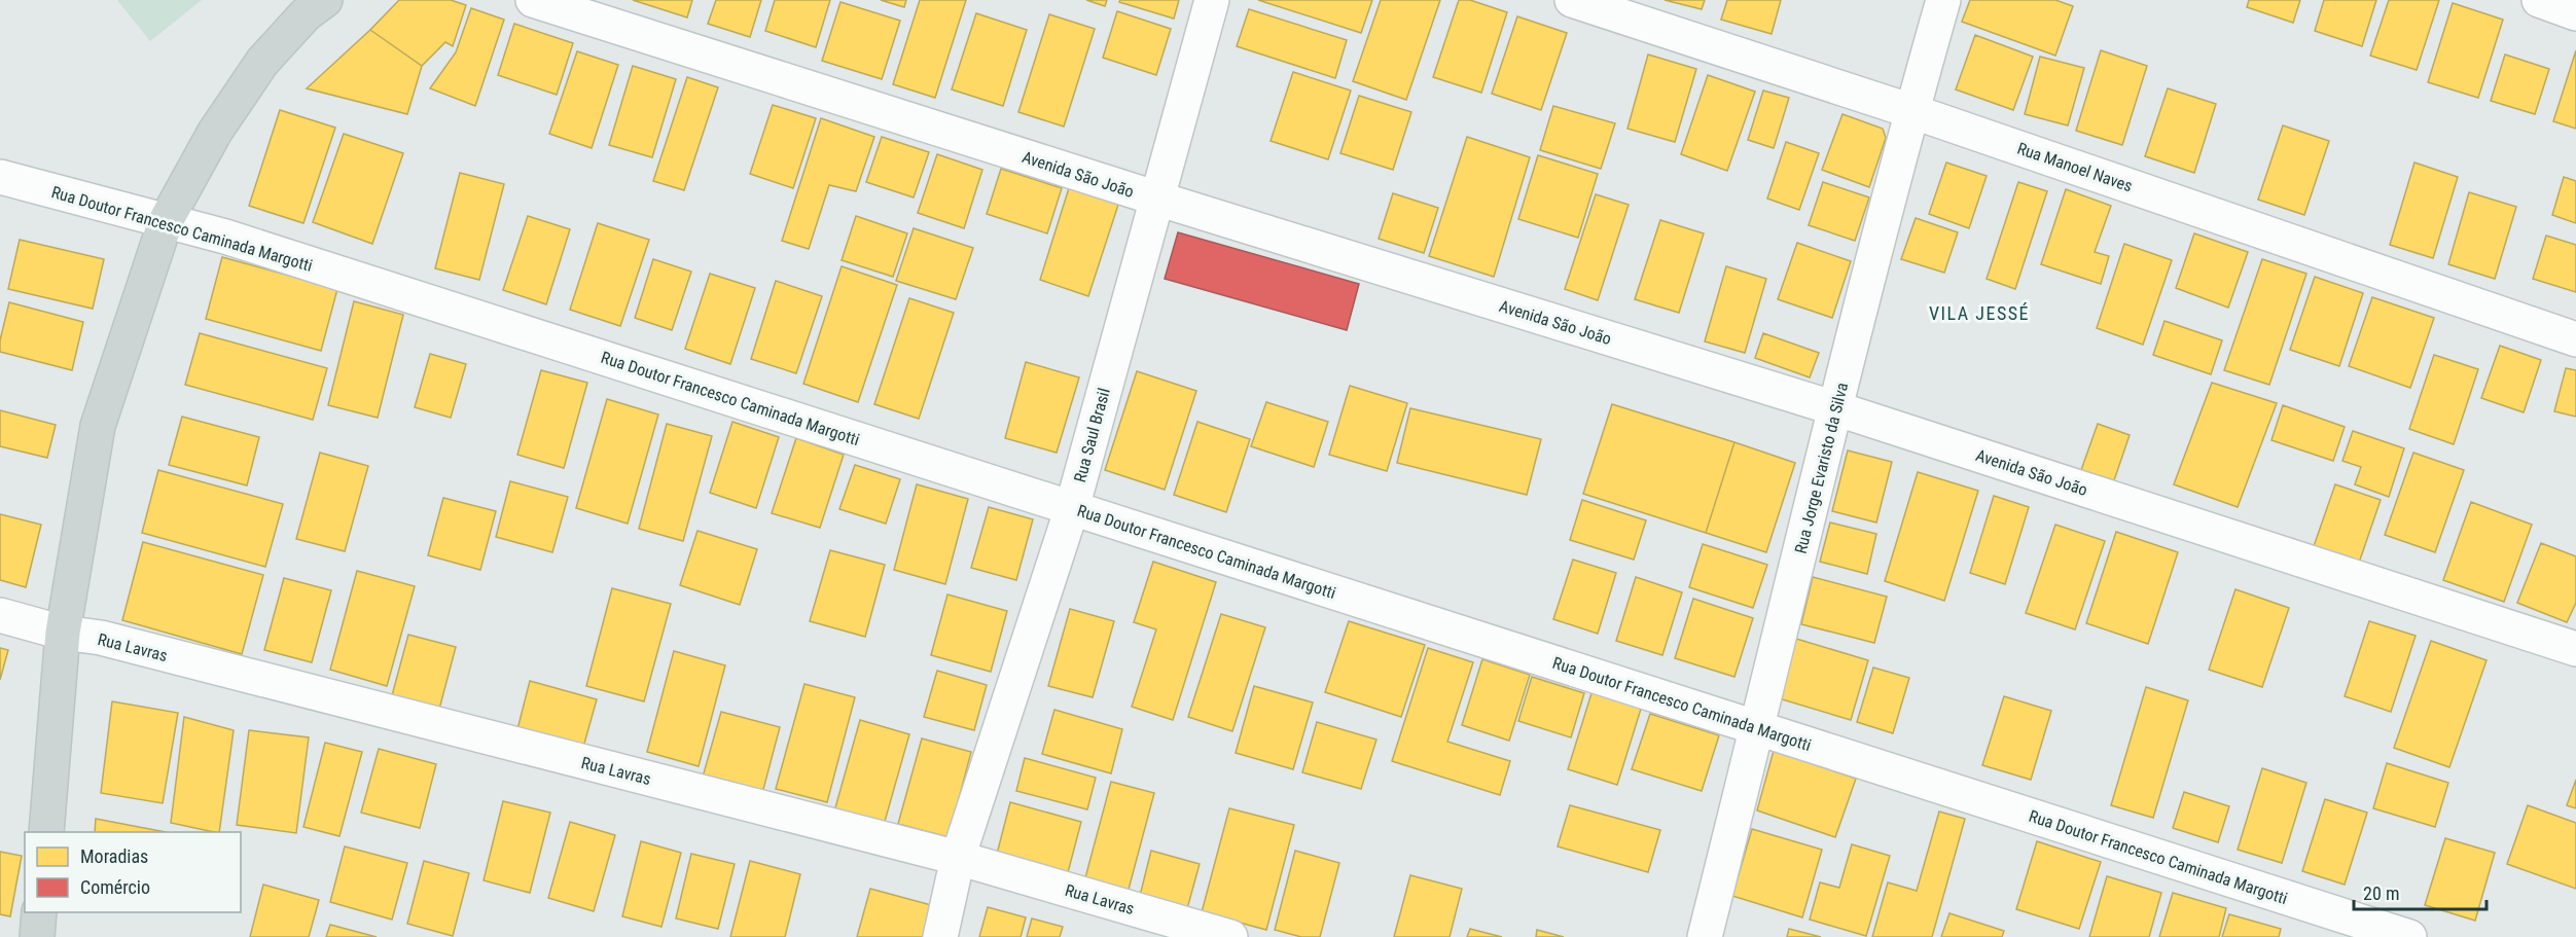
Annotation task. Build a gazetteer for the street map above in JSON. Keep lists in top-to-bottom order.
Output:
{
  "streets": {
    "street": [
      "Rua Manoel Naves",
      "Avenida São João",
      "Rua Doutor Francesco Caminada Margotti",
      "Rua Saul Brasil",
      "Rua Jorge Evaristo da Silva",
      "Rua Lavras"
    ]
  },
  "crossings": [
    ["Rua Manoel Naves", "Rua Jorge Evaristo da Silva"],
    ["Avenida São João", "Rua Saul Brasil"],
    ["Avenida São João", "Rua Jorge Evaristo da Silva"],
    ["Rua Doutor Francesco Caminada Margotti", "Rua Saul Brasil"],
    ["Rua Doutor Francesco Caminada Margotti", "Rua Jorge Evaristo da Silva"],
    ["Rua Saul Brasil", "Rua Lavras"]
  ],
  "districts": ["VILA JESSÉ"],
  "legend": ["Moradias", "Comércio"],
  "scale_bar": "20 m"
}
